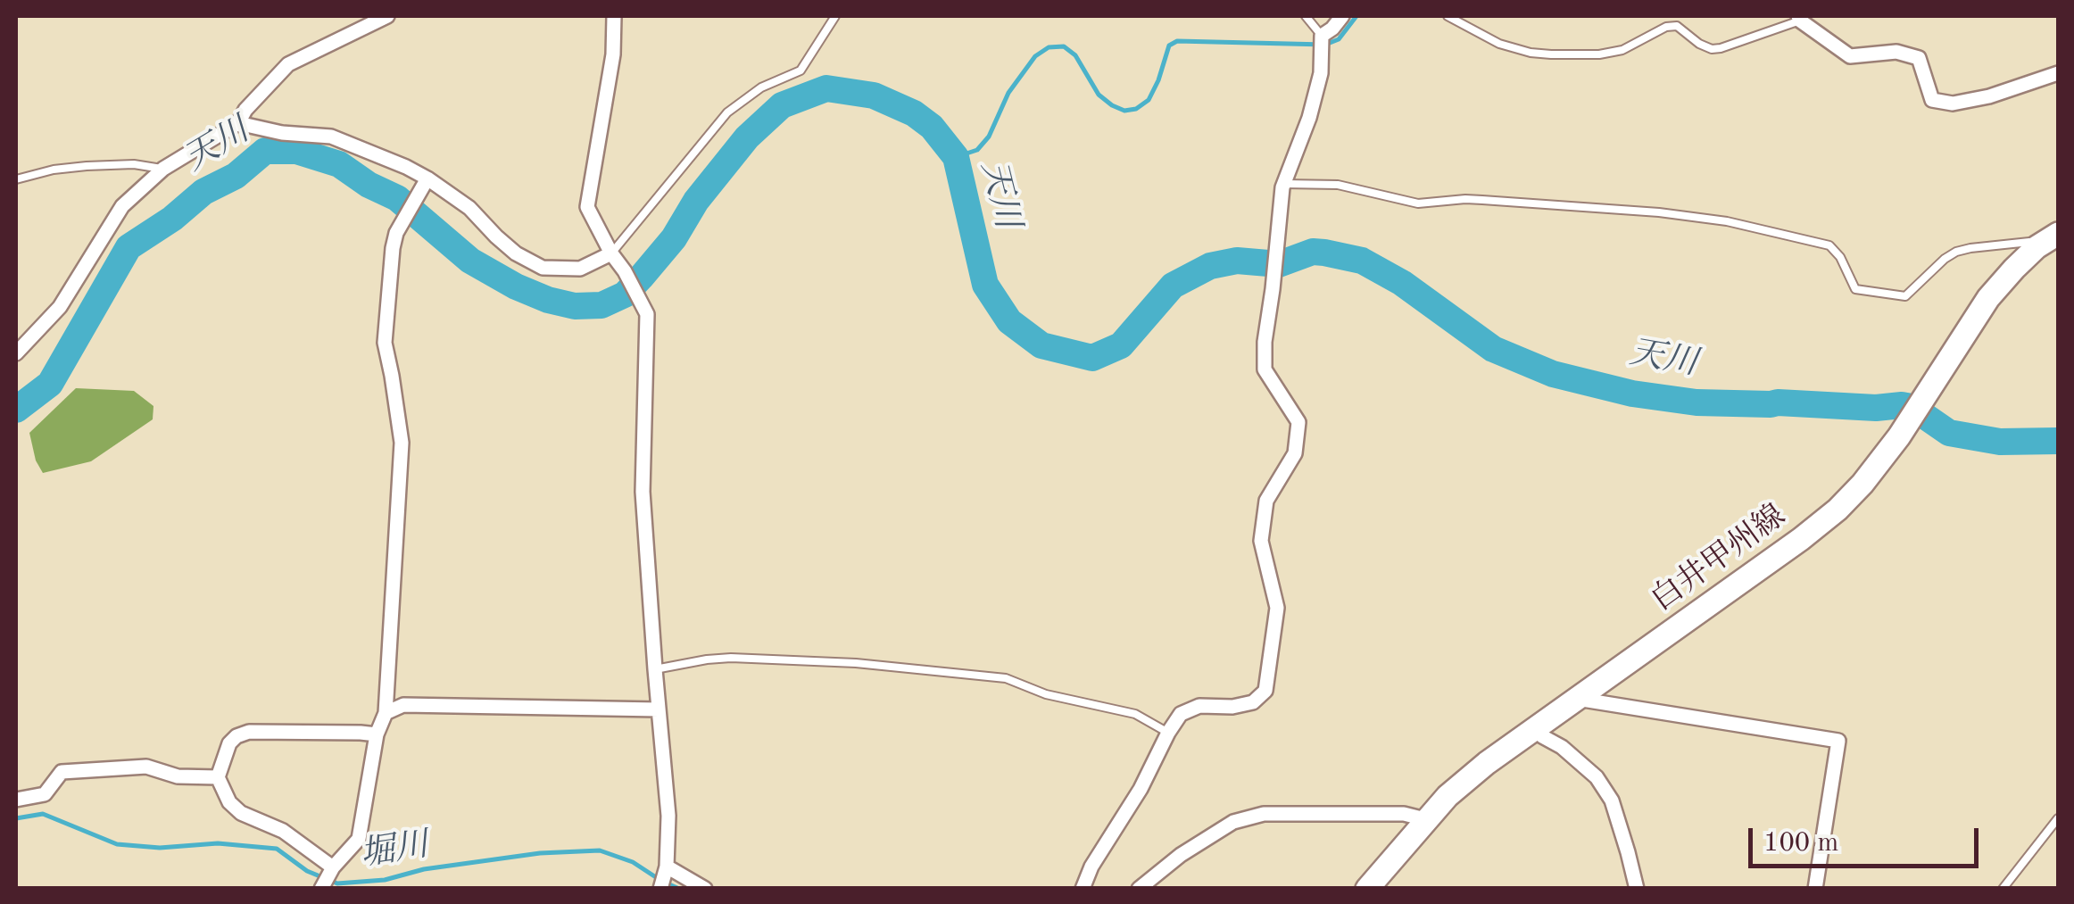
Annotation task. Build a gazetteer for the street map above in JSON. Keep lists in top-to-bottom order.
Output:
{
  "streets": {
    "main road": ["白井甲州線"]
  },
  "water": ["天川", "堀川"],
  "scale_bar": "100 m"
}
